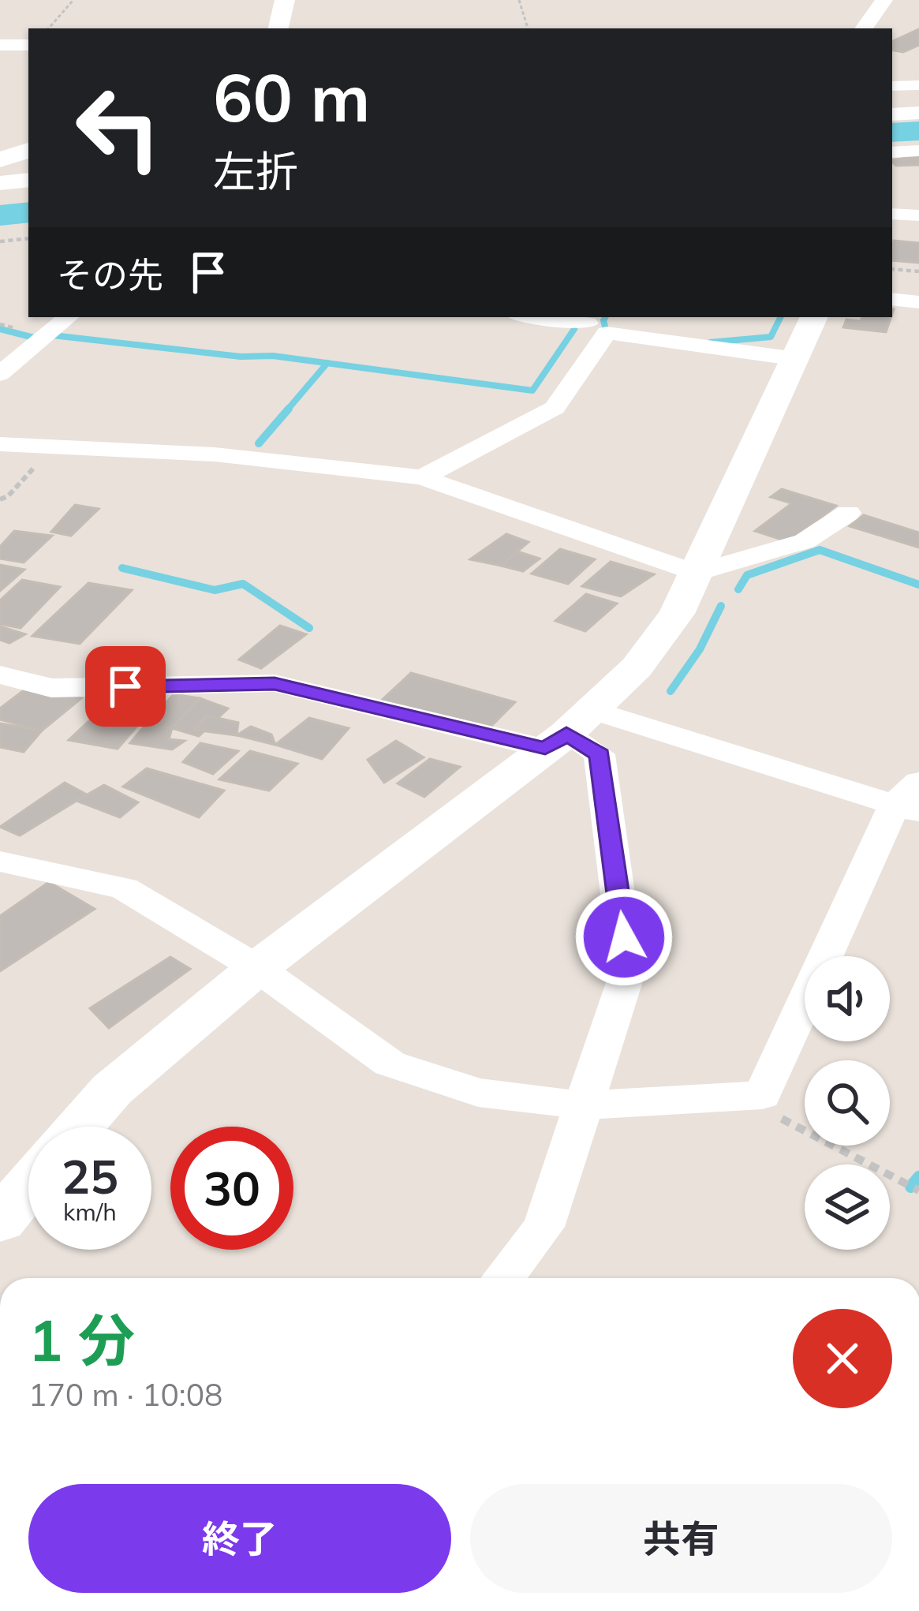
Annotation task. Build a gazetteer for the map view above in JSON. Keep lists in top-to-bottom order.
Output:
{
  "page": {
    "turn": ["60 m", "左折"],
    "then": "その先",
    "speed": "25 km/h",
    "limit": "30",
    "heading": ["1 分", "170 m · 10:08"],
    "buttons": ["終了", "共有"]
  }
}
